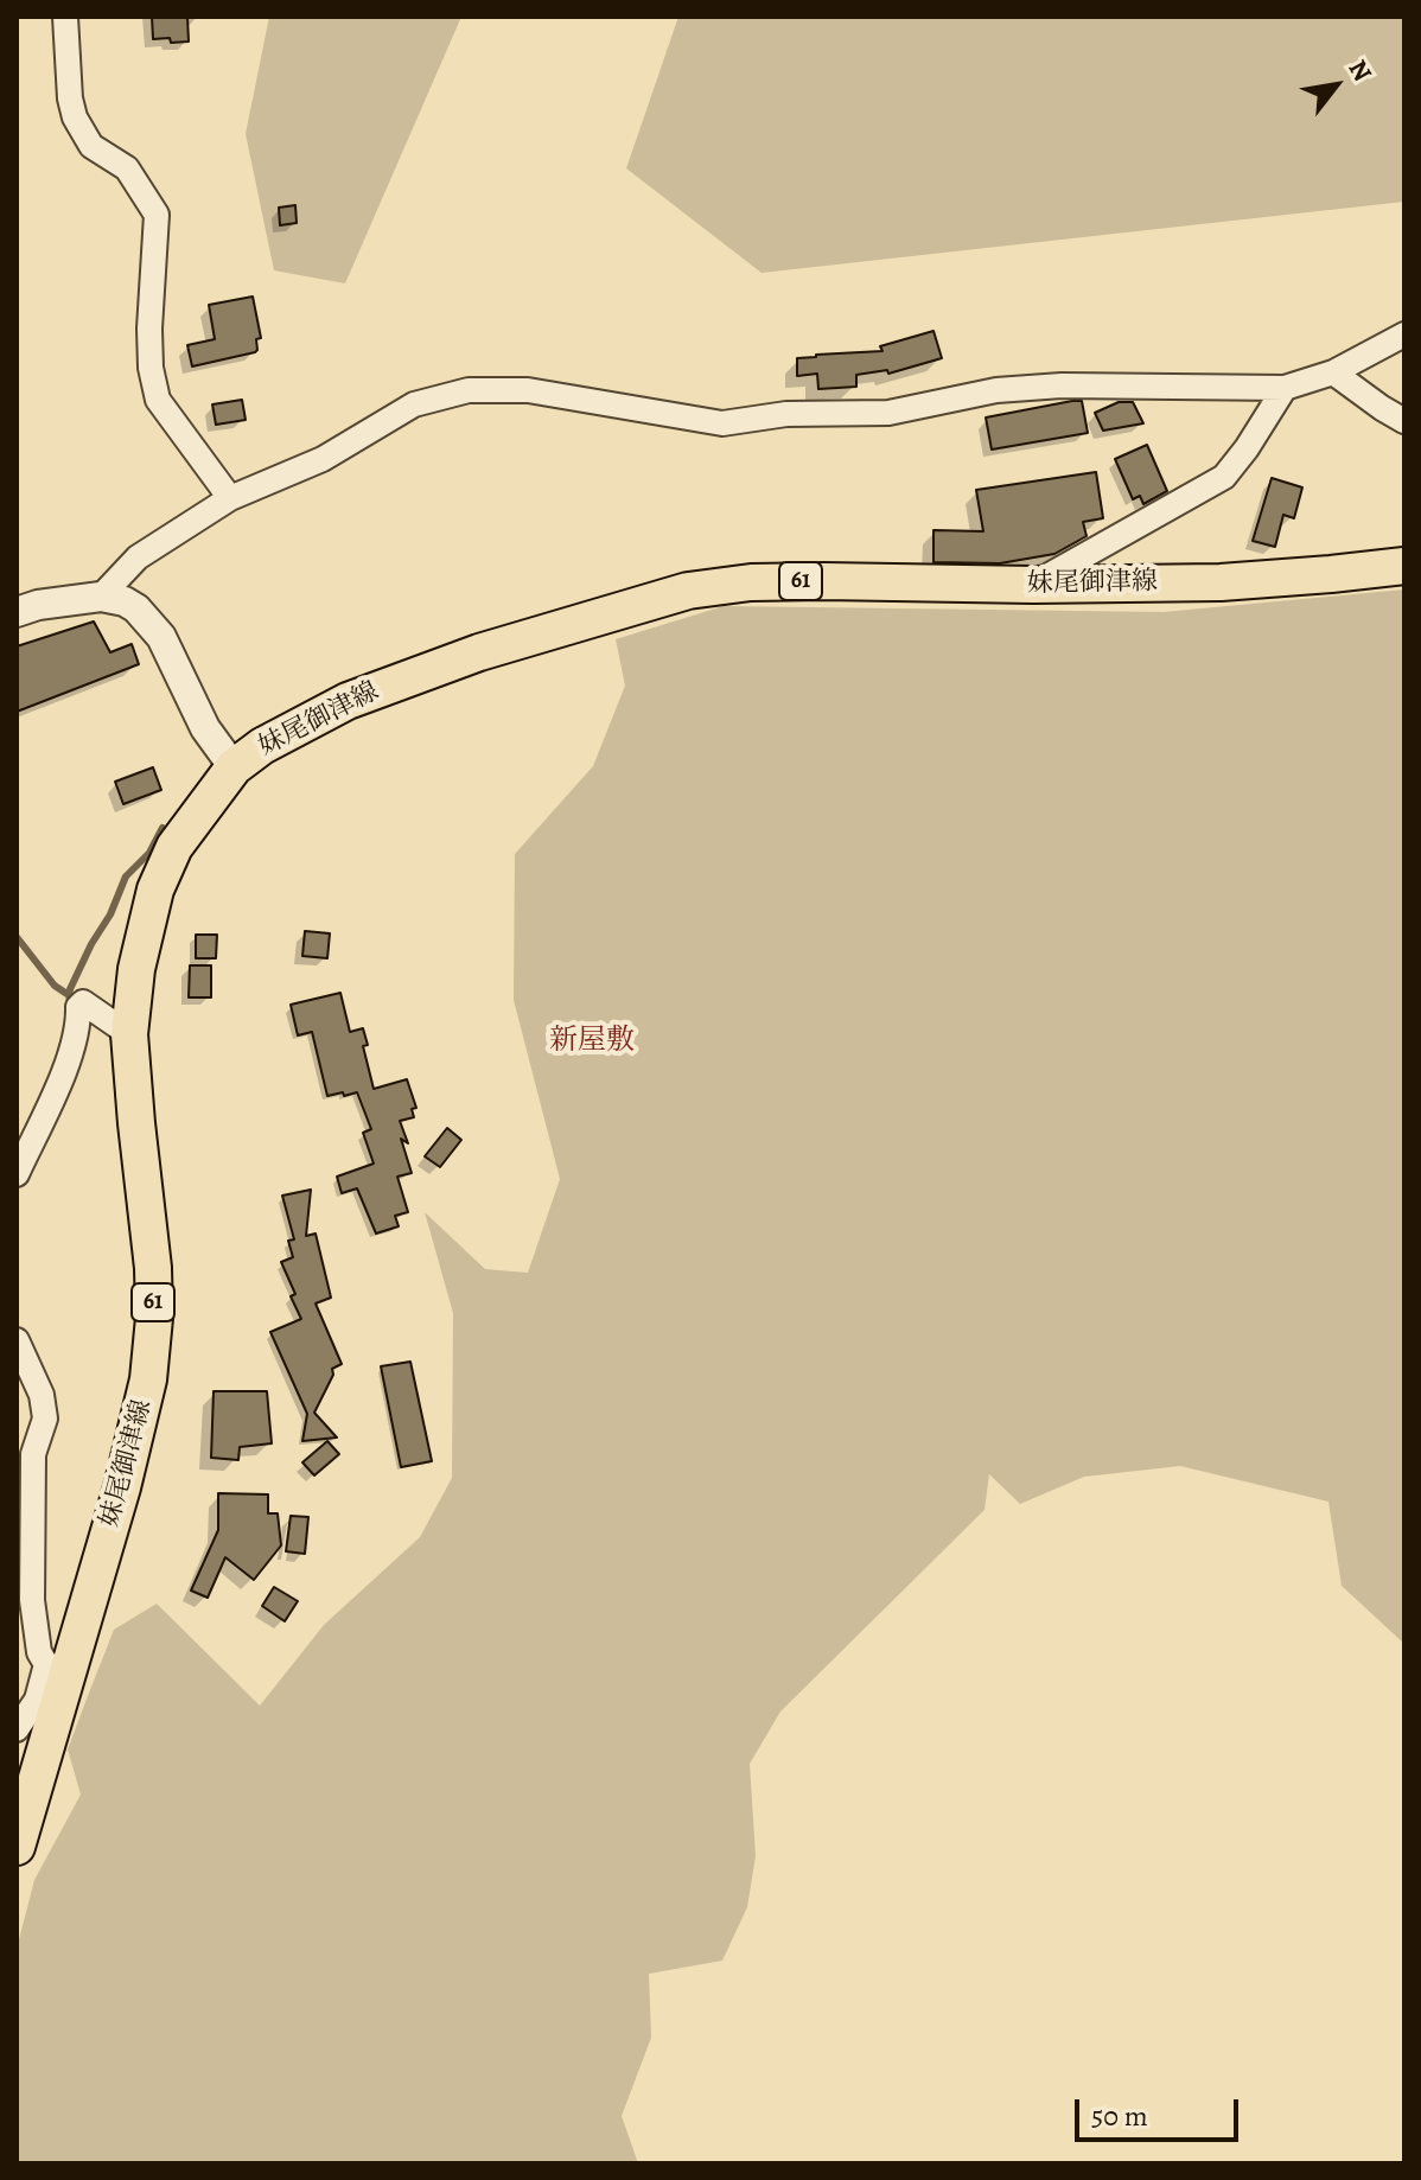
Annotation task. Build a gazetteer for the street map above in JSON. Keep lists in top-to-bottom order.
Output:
{
  "streets": {
    "main road": ["61", "妹尾御津線"]
  },
  "districts": ["新屋敷"],
  "scale_bar": "50 m",
  "north": "top right"
}
